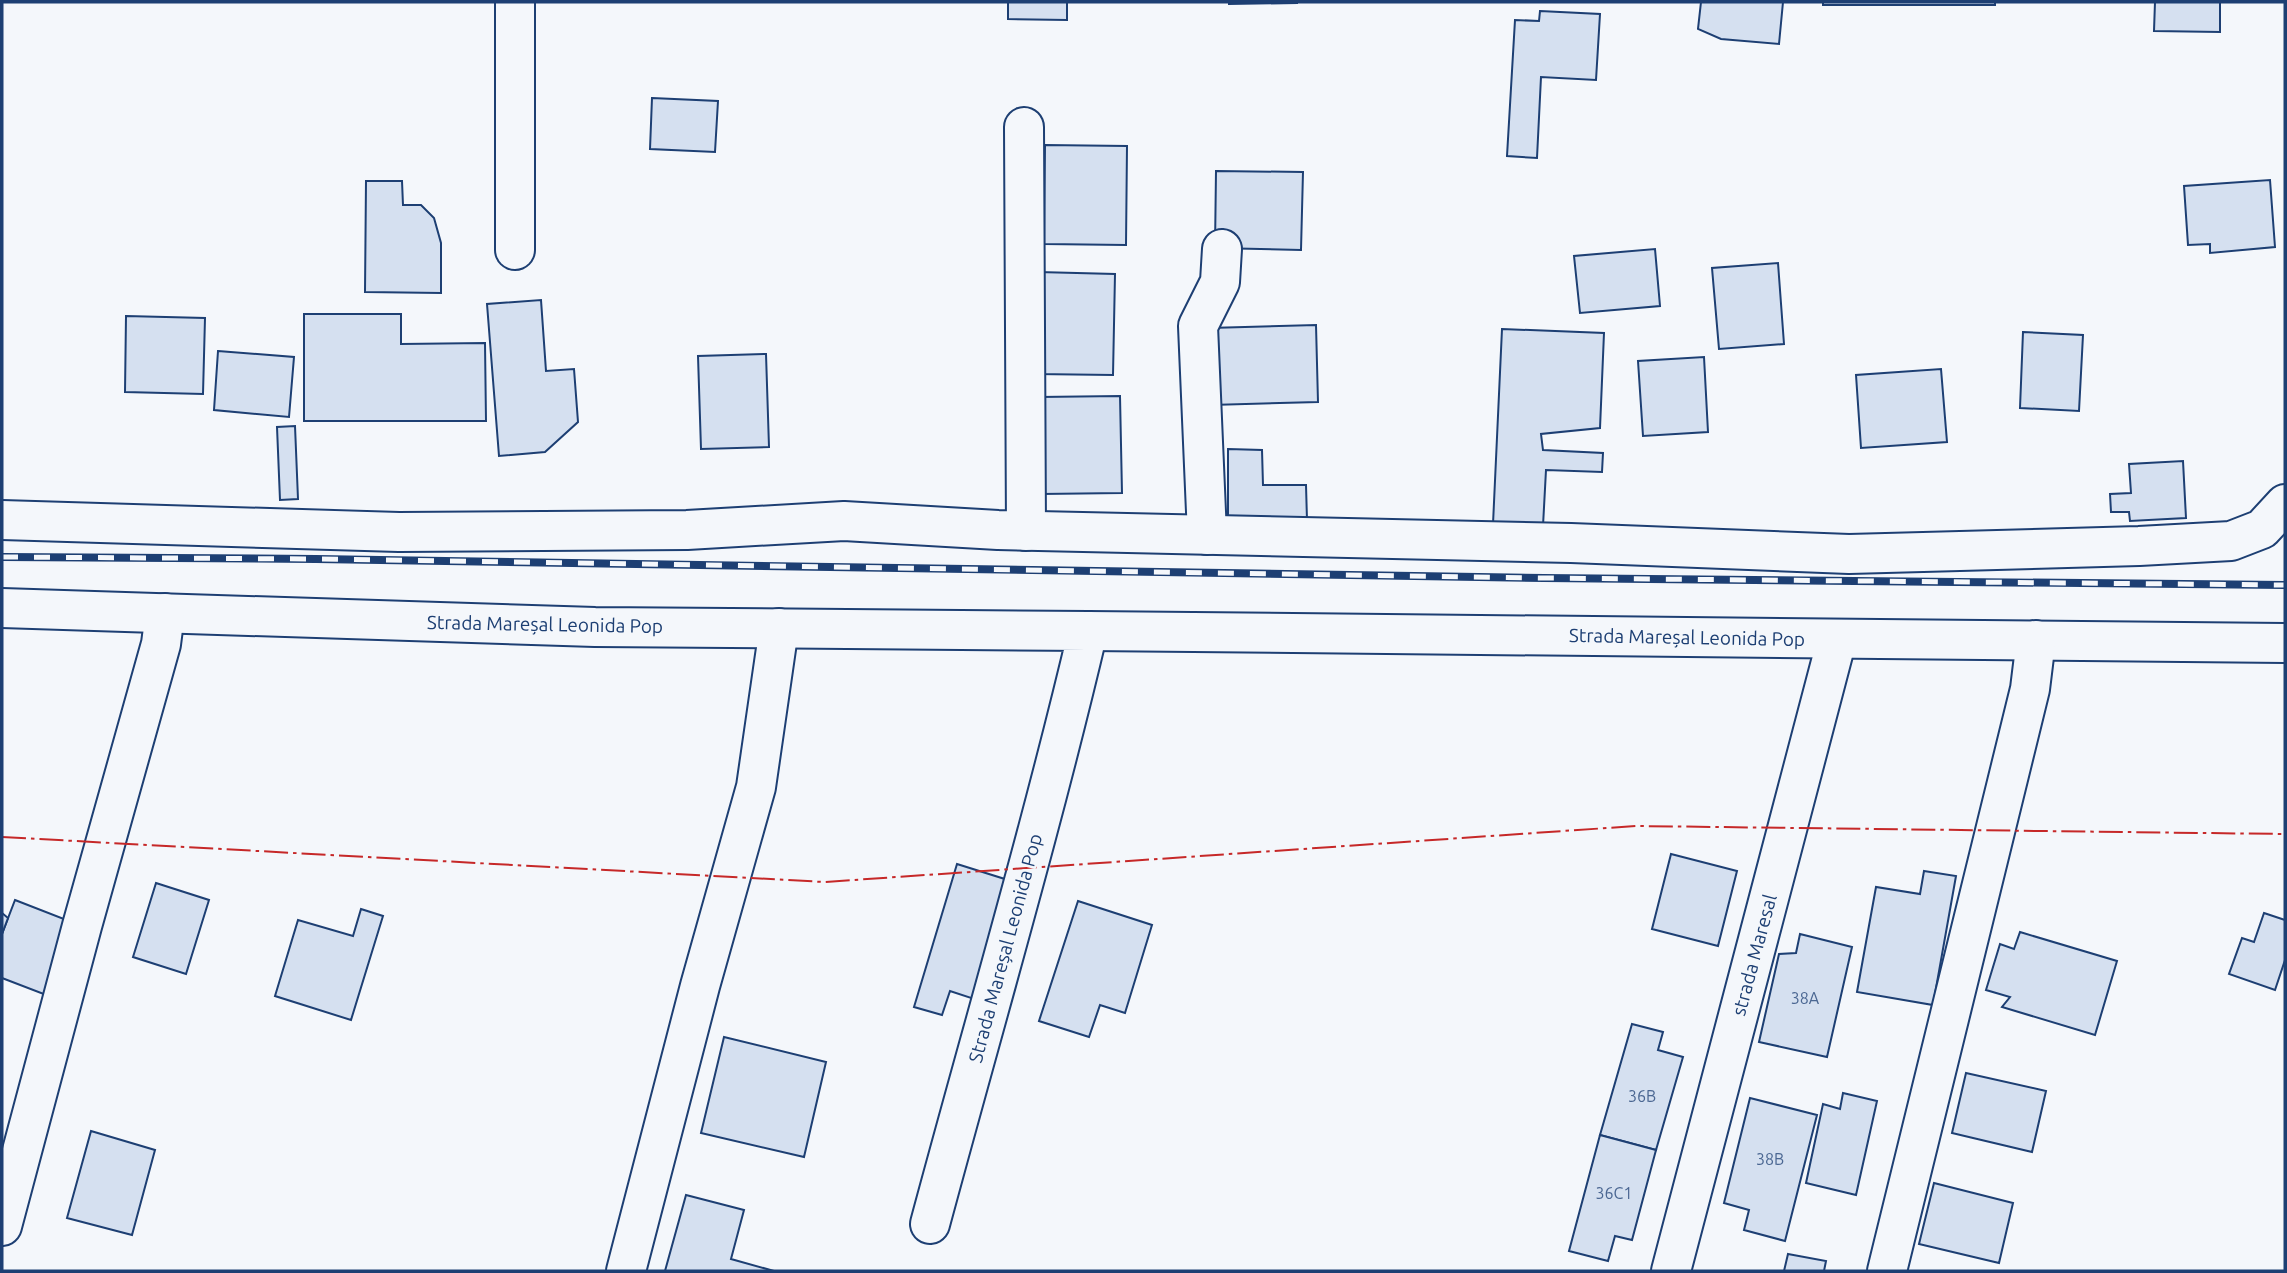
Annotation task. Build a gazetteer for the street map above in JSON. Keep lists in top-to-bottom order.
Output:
{
  "streets": {
    "street": ["Strada Mareșal Leonida Pop", "strada Maresal"]
  },
  "crossings": [
    ["Strada Mareșal Leonida Pop", "strada Maresal"]
  ],
  "house_numbers": [
    "38A",
    "36B",
    "38B",
    "36C1"
  ]
}
